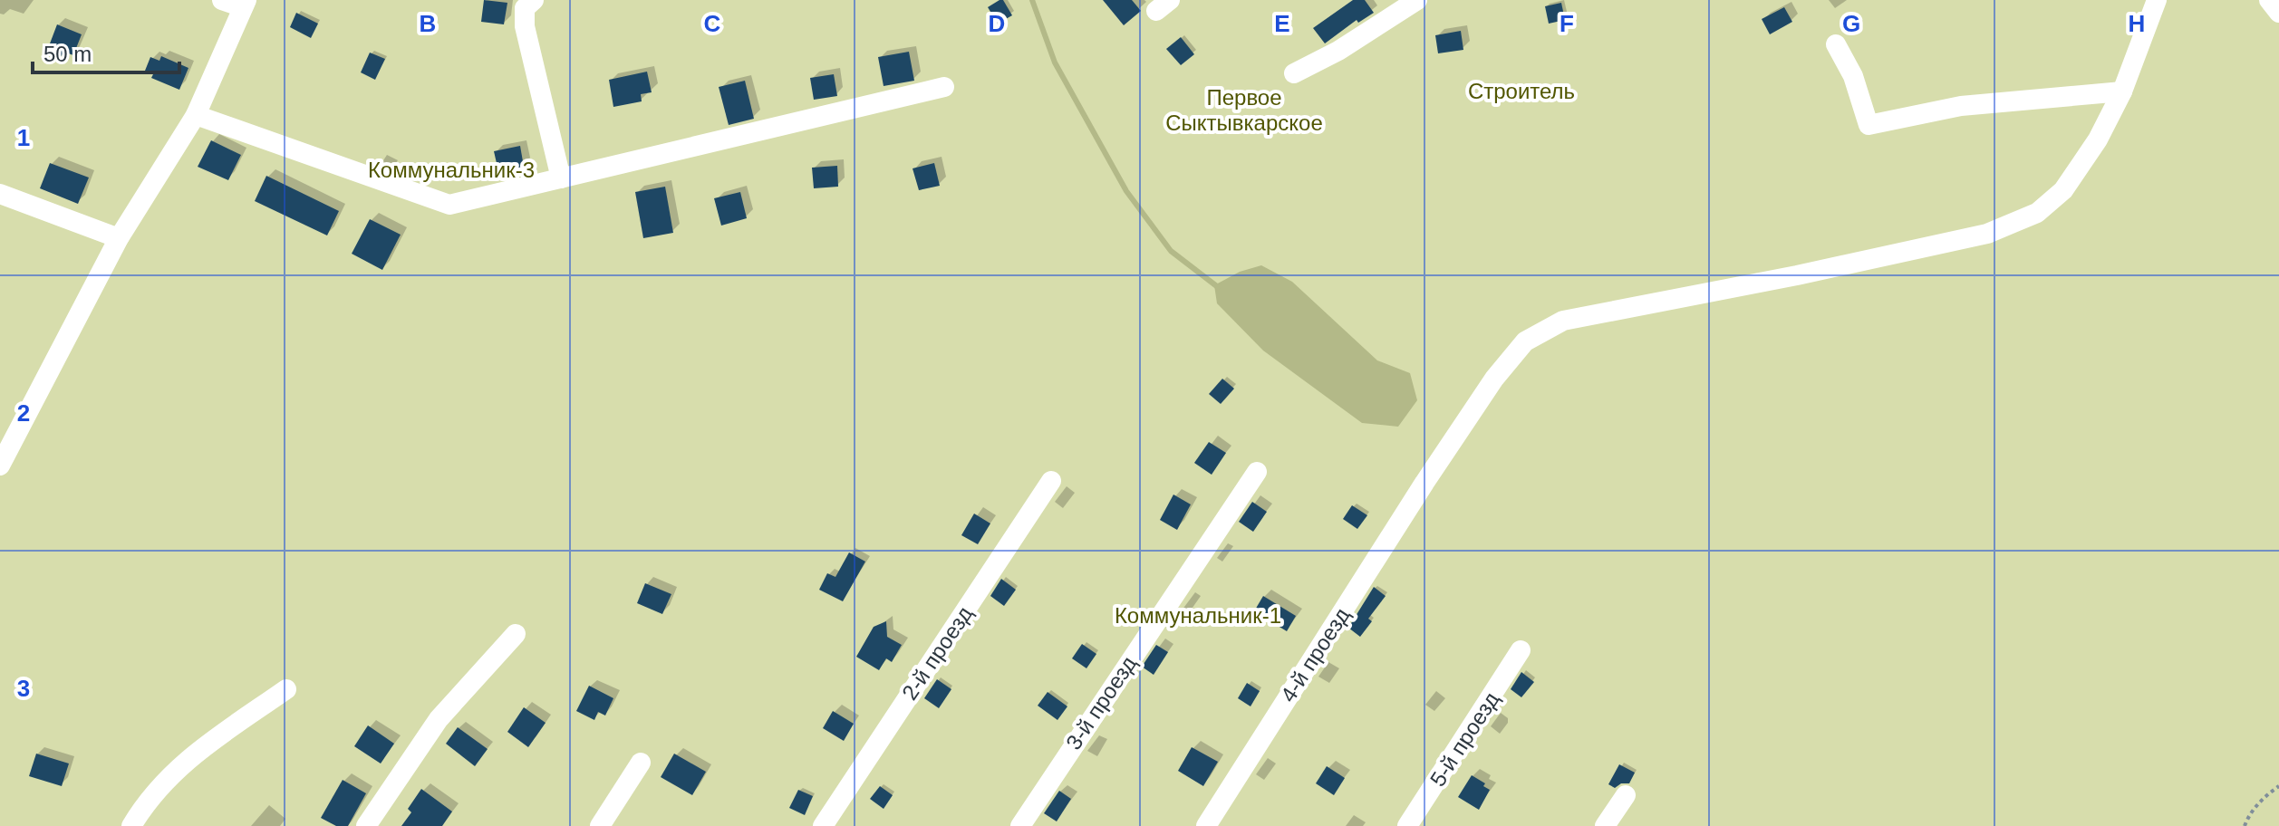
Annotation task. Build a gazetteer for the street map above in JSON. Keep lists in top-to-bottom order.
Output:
{
  "streets": {
    "street": [
      "2-й проезд",
      "4-й проезд",
      "3-й проезд",
      "5-й проезд"
    ]
  },
  "parks": [
    "Строитель",
    "Первое Сыктывкарское",
    "Коммунальник-3",
    "Коммунальник-1"
  ],
  "scale_bar": "50 m",
  "grid": {
    "columns": [
      "B",
      "C",
      "D",
      "E",
      "F",
      "G",
      "H"
    ],
    "rows": ["1", "2", "3"]
  }
}
